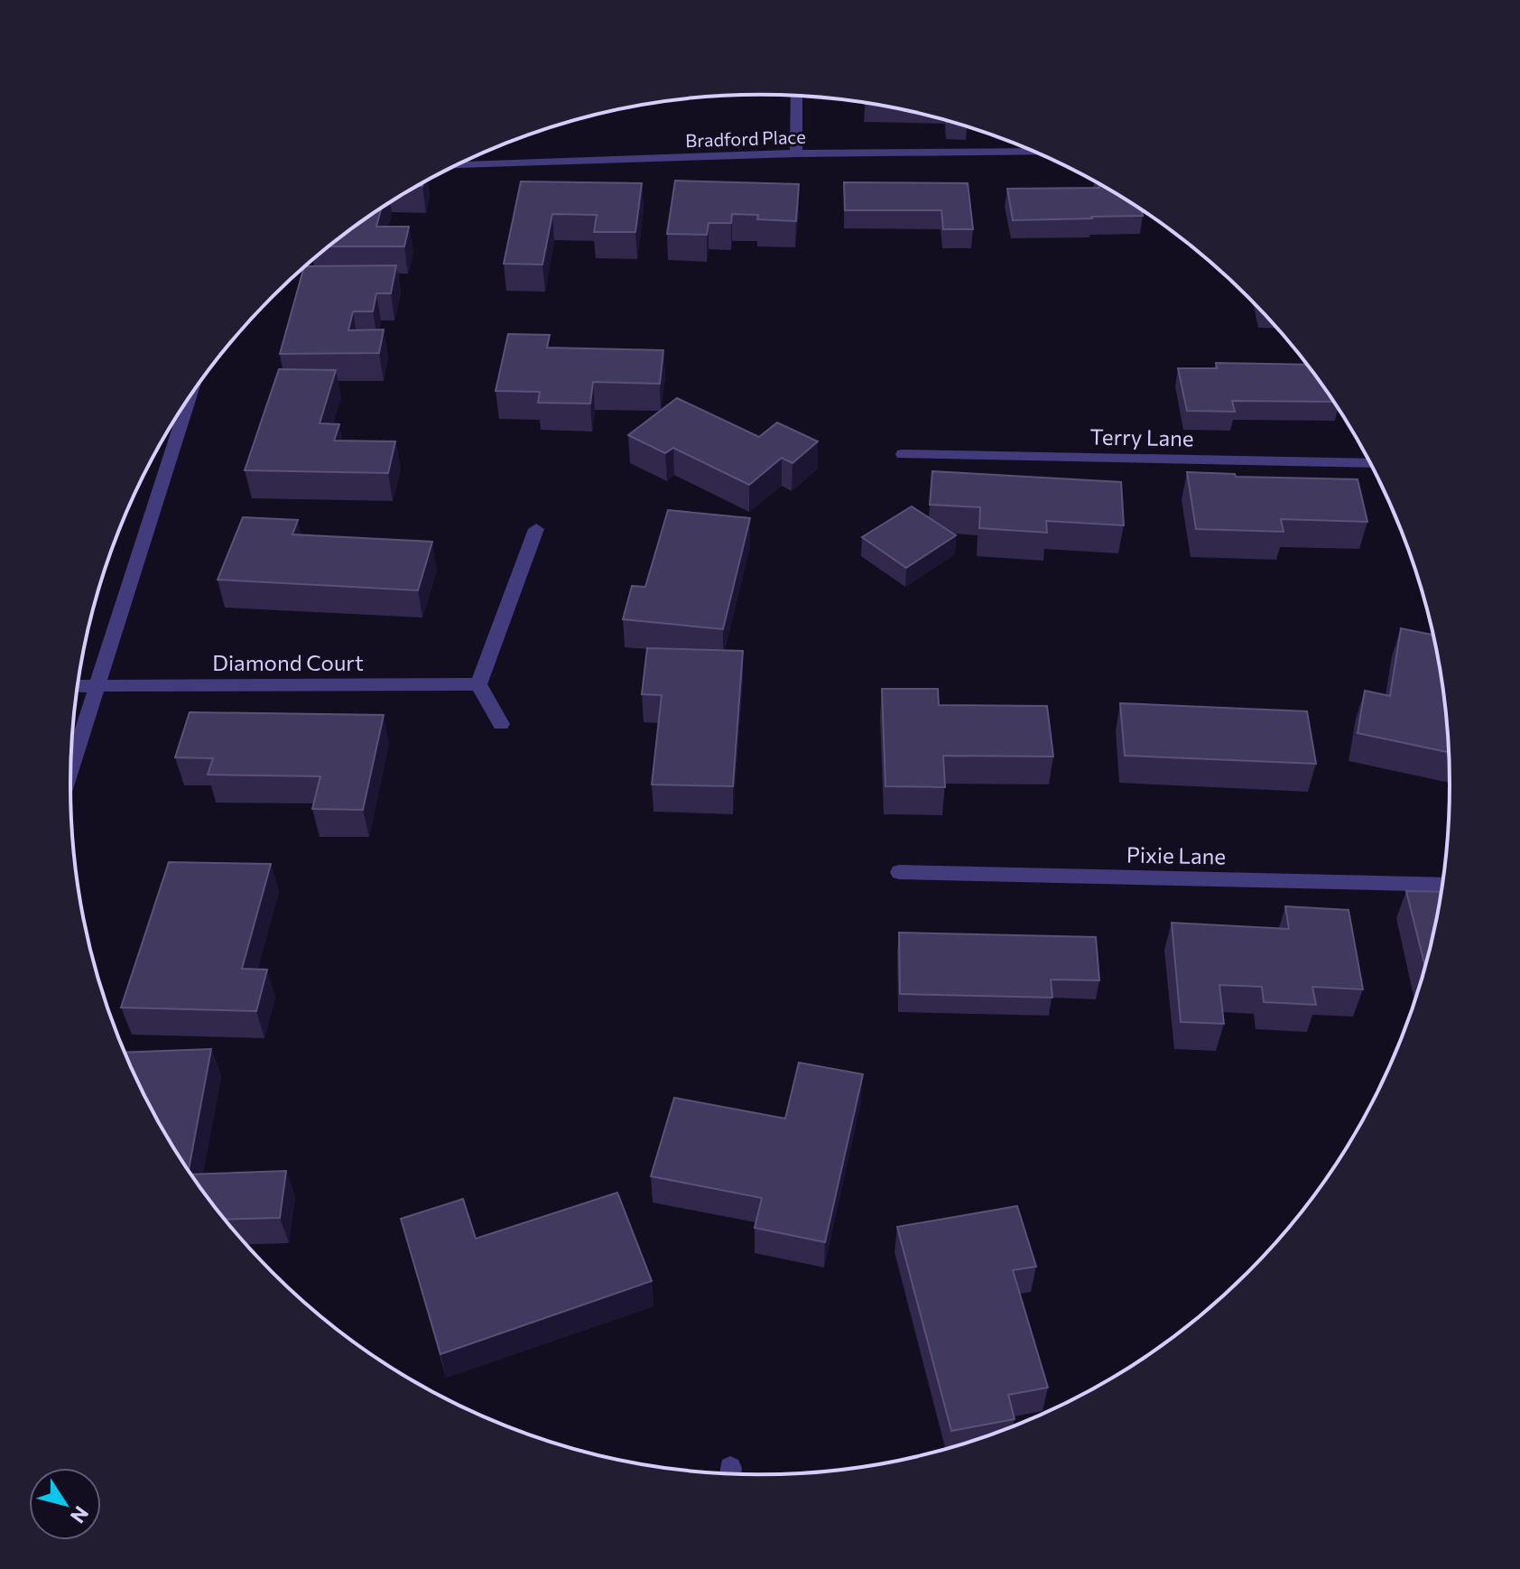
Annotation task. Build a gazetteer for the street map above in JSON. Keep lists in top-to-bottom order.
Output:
{
  "streets": {
    "street": [
      "Bradford Place",
      "Terry Lane",
      "Diamond Court",
      "Pixie Lane"
    ]
  },
  "north": "bottom right"
}
